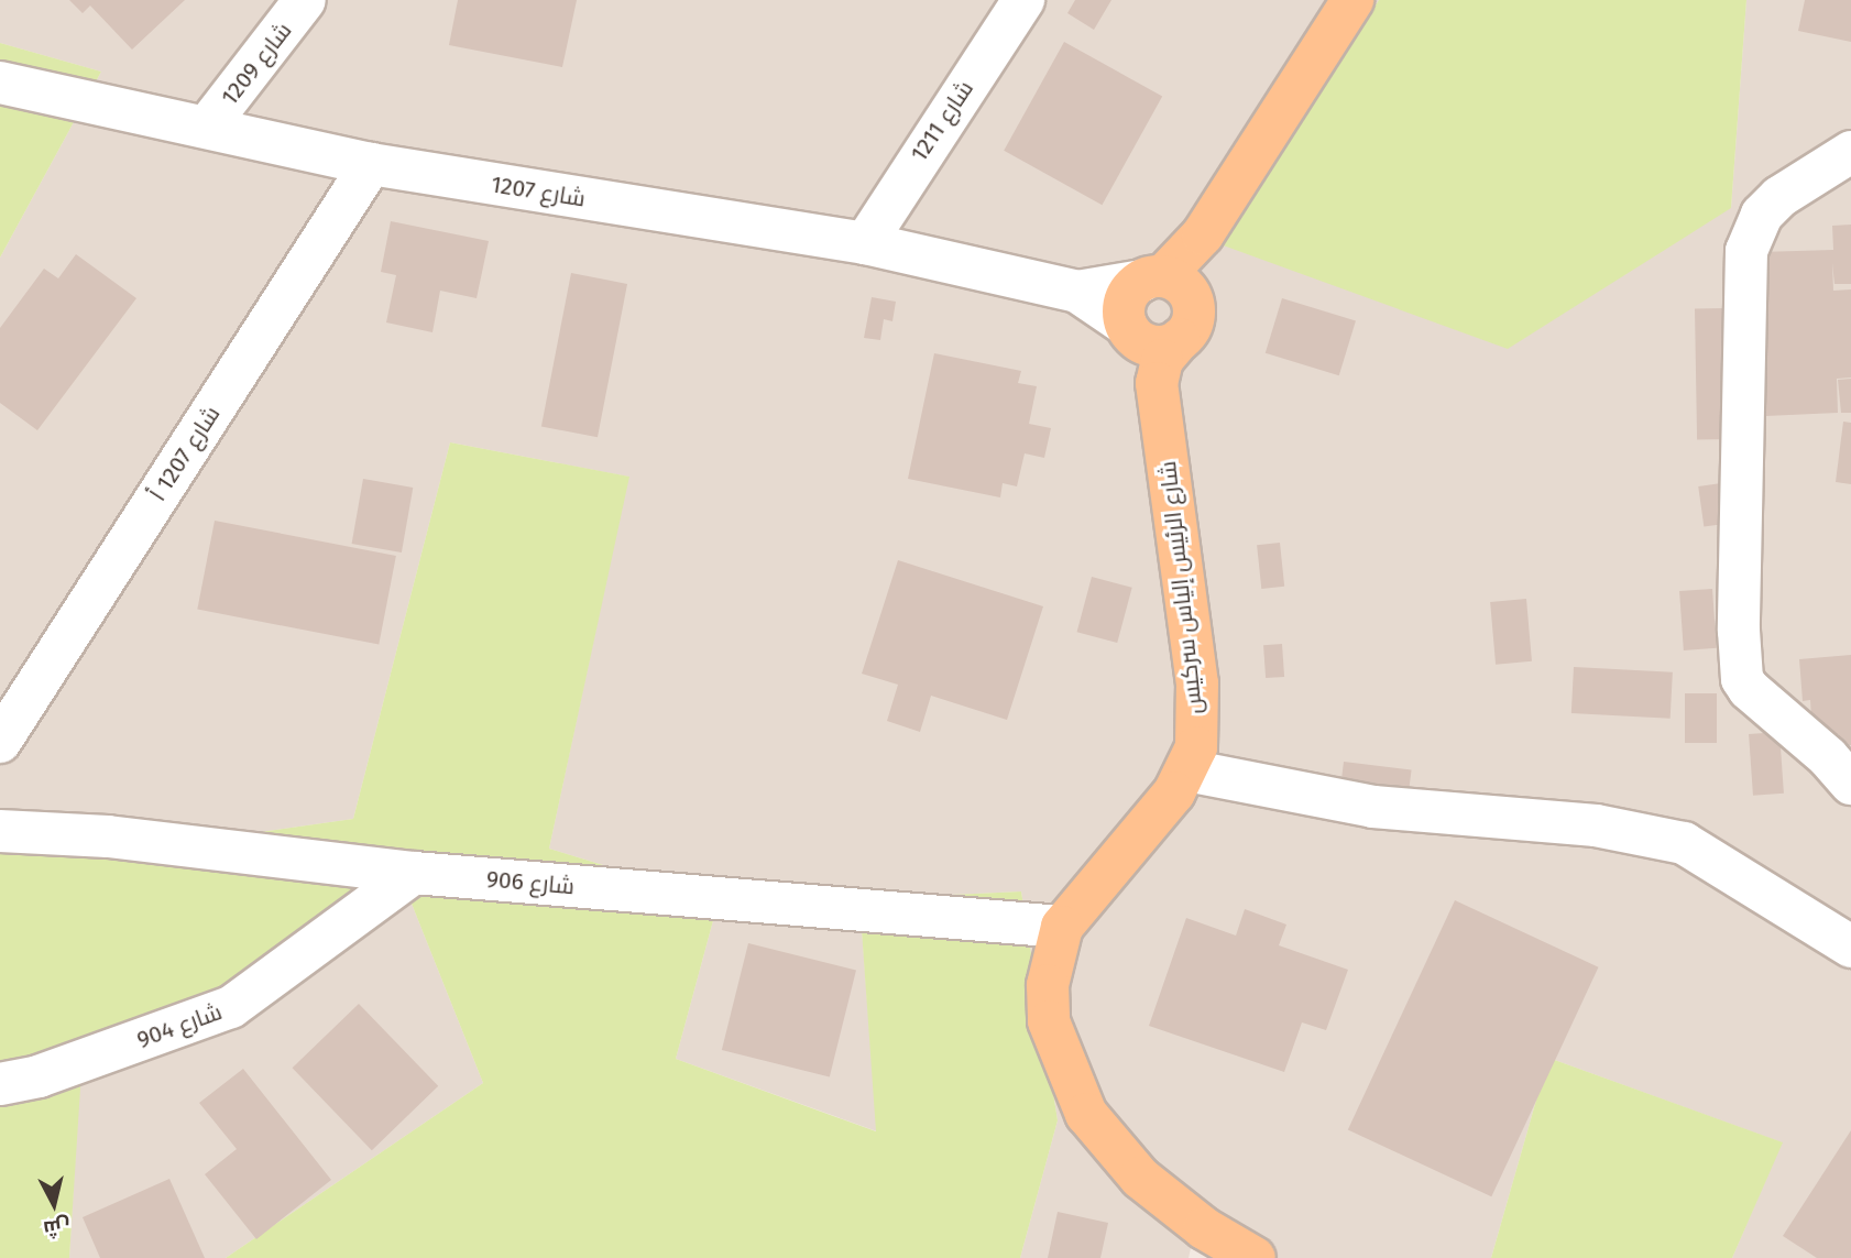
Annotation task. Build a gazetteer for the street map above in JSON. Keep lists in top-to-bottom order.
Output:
{
  "streets": {
    "main road": ["شارع الرئيس إلياس سركيس"],
    "street": [
      "شارع 1209",
      "شارع 1211",
      "شارع 1207",
      "شارع 1207 أ",
      "شارع 906",
      "شارع 904"
    ]
  },
  "crossings": [
    ["شارع 1209", "شارع 1207"],
    ["شارع 1211", "شارع 1207"],
    ["شارع 1207", "شارع 1207 أ"],
    ["شارع 1207", "شارع الرئيس إلياس سركيس"],
    ["شارع الرئيس إلياس سركيس", "شارع 906"],
    ["شارع 906", "شارع 904"]
  ],
  "north": "bottom"
}
